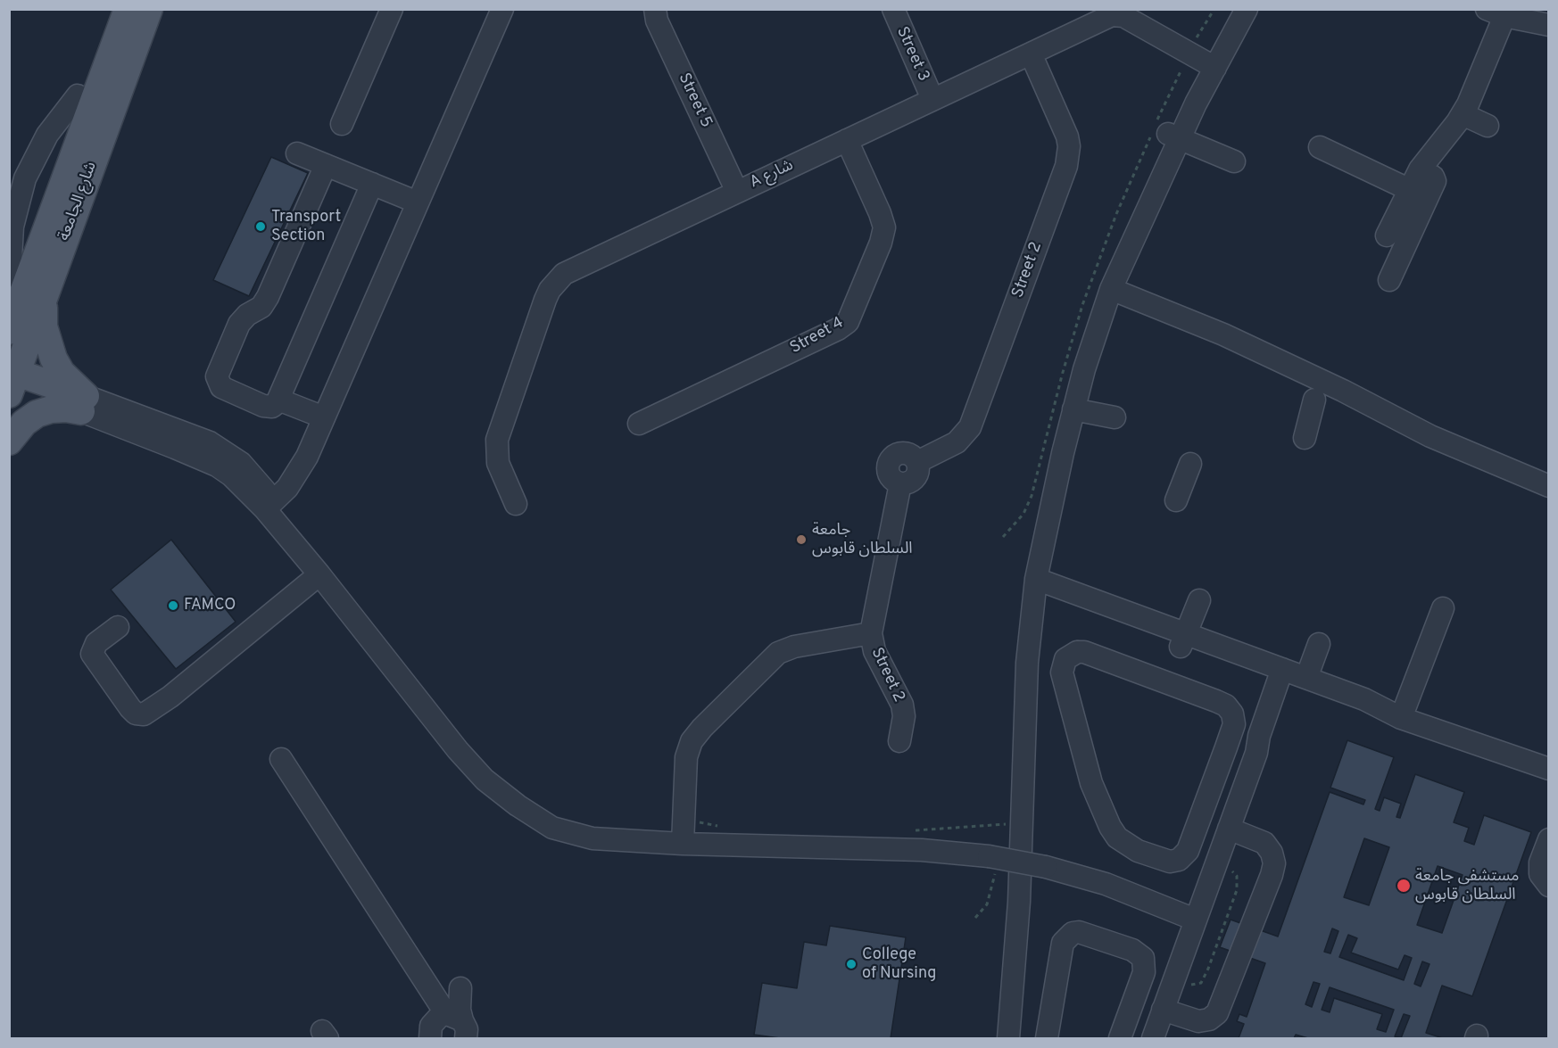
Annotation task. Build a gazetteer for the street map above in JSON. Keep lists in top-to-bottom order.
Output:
{
  "streets": {
    "main road": ["شارع الجامعة"],
    "lane": [
      "Street 3",
      "Street 5",
      "A شارع",
      "Street 2",
      "Street 4"
    ]
  },
  "crossings": [
    ["Street 3", "A شارع"],
    ["Street 5", "A شارع"],
    ["A شارع", "Street 2"],
    ["A شارع", "Street 4"]
  ],
  "places": [
    "Transport Section",
    "جامعة السلطان قابوس",
    "FAMCO",
    "مستشفى جامعة السلطان قابوس",
    "College of Nursing"
  ]
}
